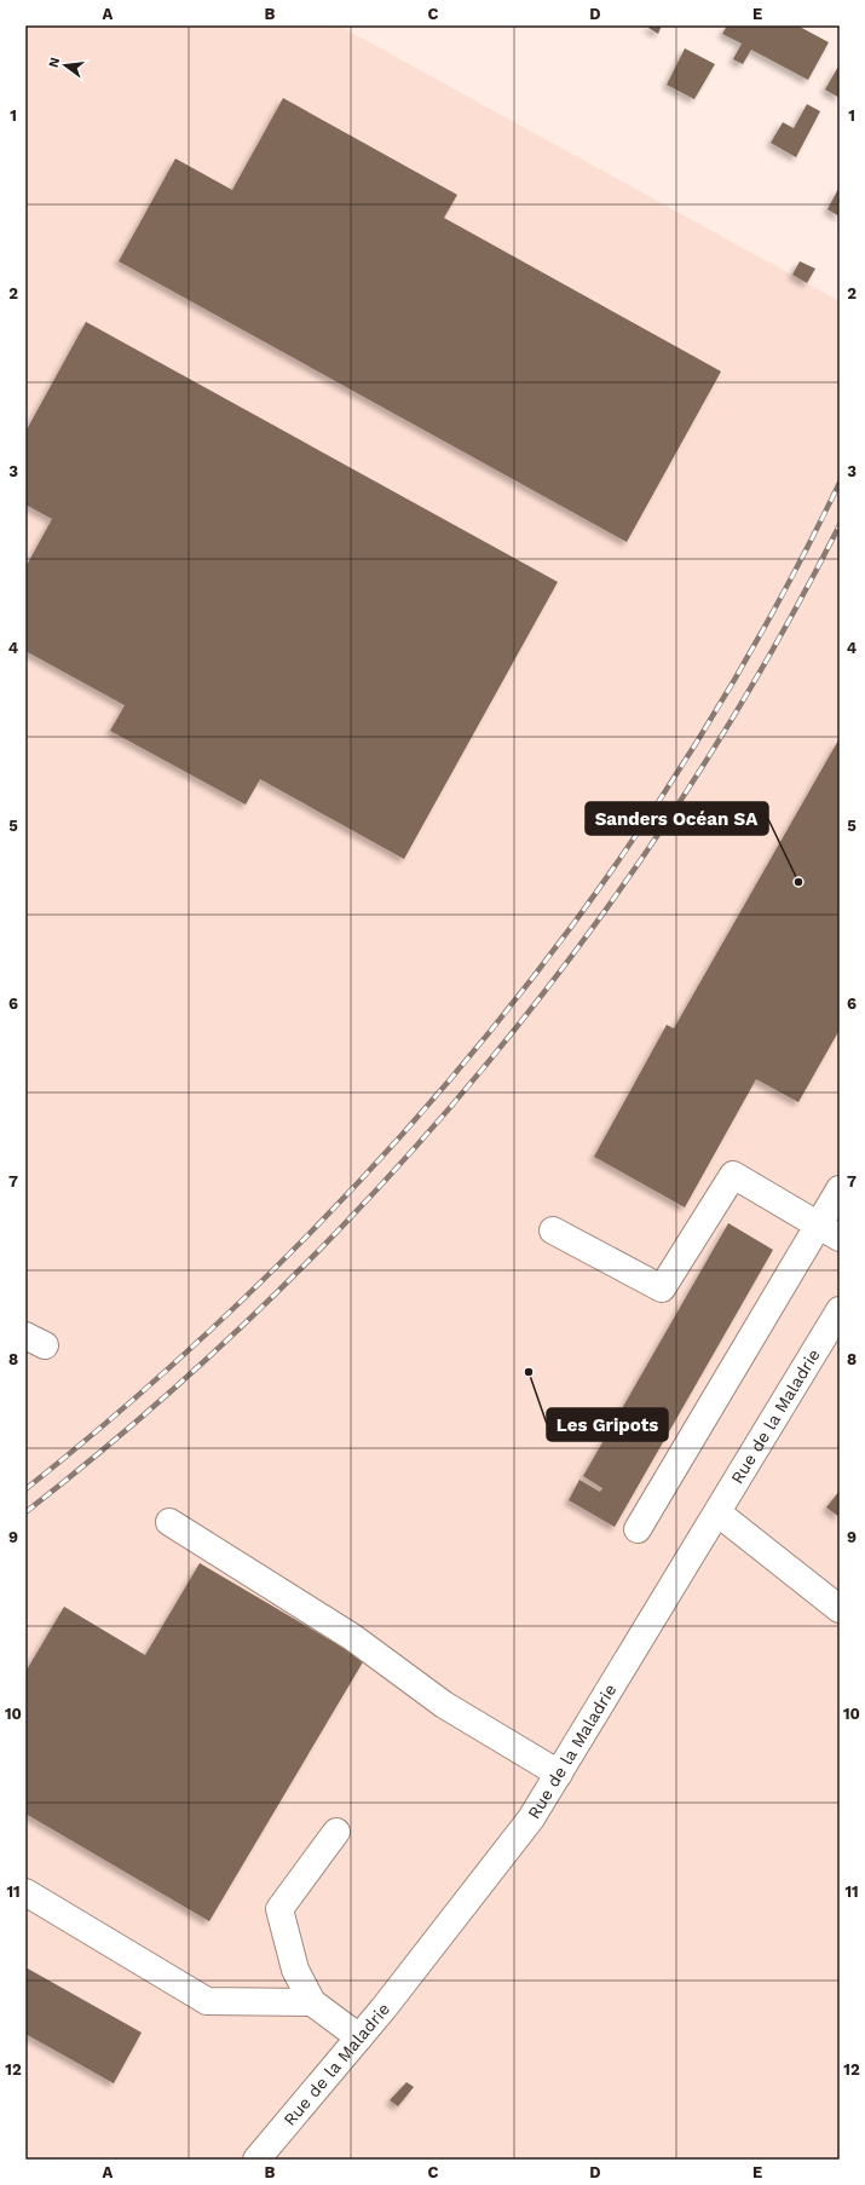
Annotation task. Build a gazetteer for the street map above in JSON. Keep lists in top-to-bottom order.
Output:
{
  "streets": {
    "street": ["Rue de la Maladrie"]
  },
  "places": ["Sanders Océan SA", "Les Gripots"],
  "north": "left",
  "grid": {
    "columns": [
      "A",
      "B",
      "C",
      "D",
      "E"
    ],
    "rows": [
      "1",
      "2",
      "3",
      "4",
      "5",
      "6",
      "7",
      "8",
      "9",
      "10",
      "11",
      "12"
    ]
  }
}
